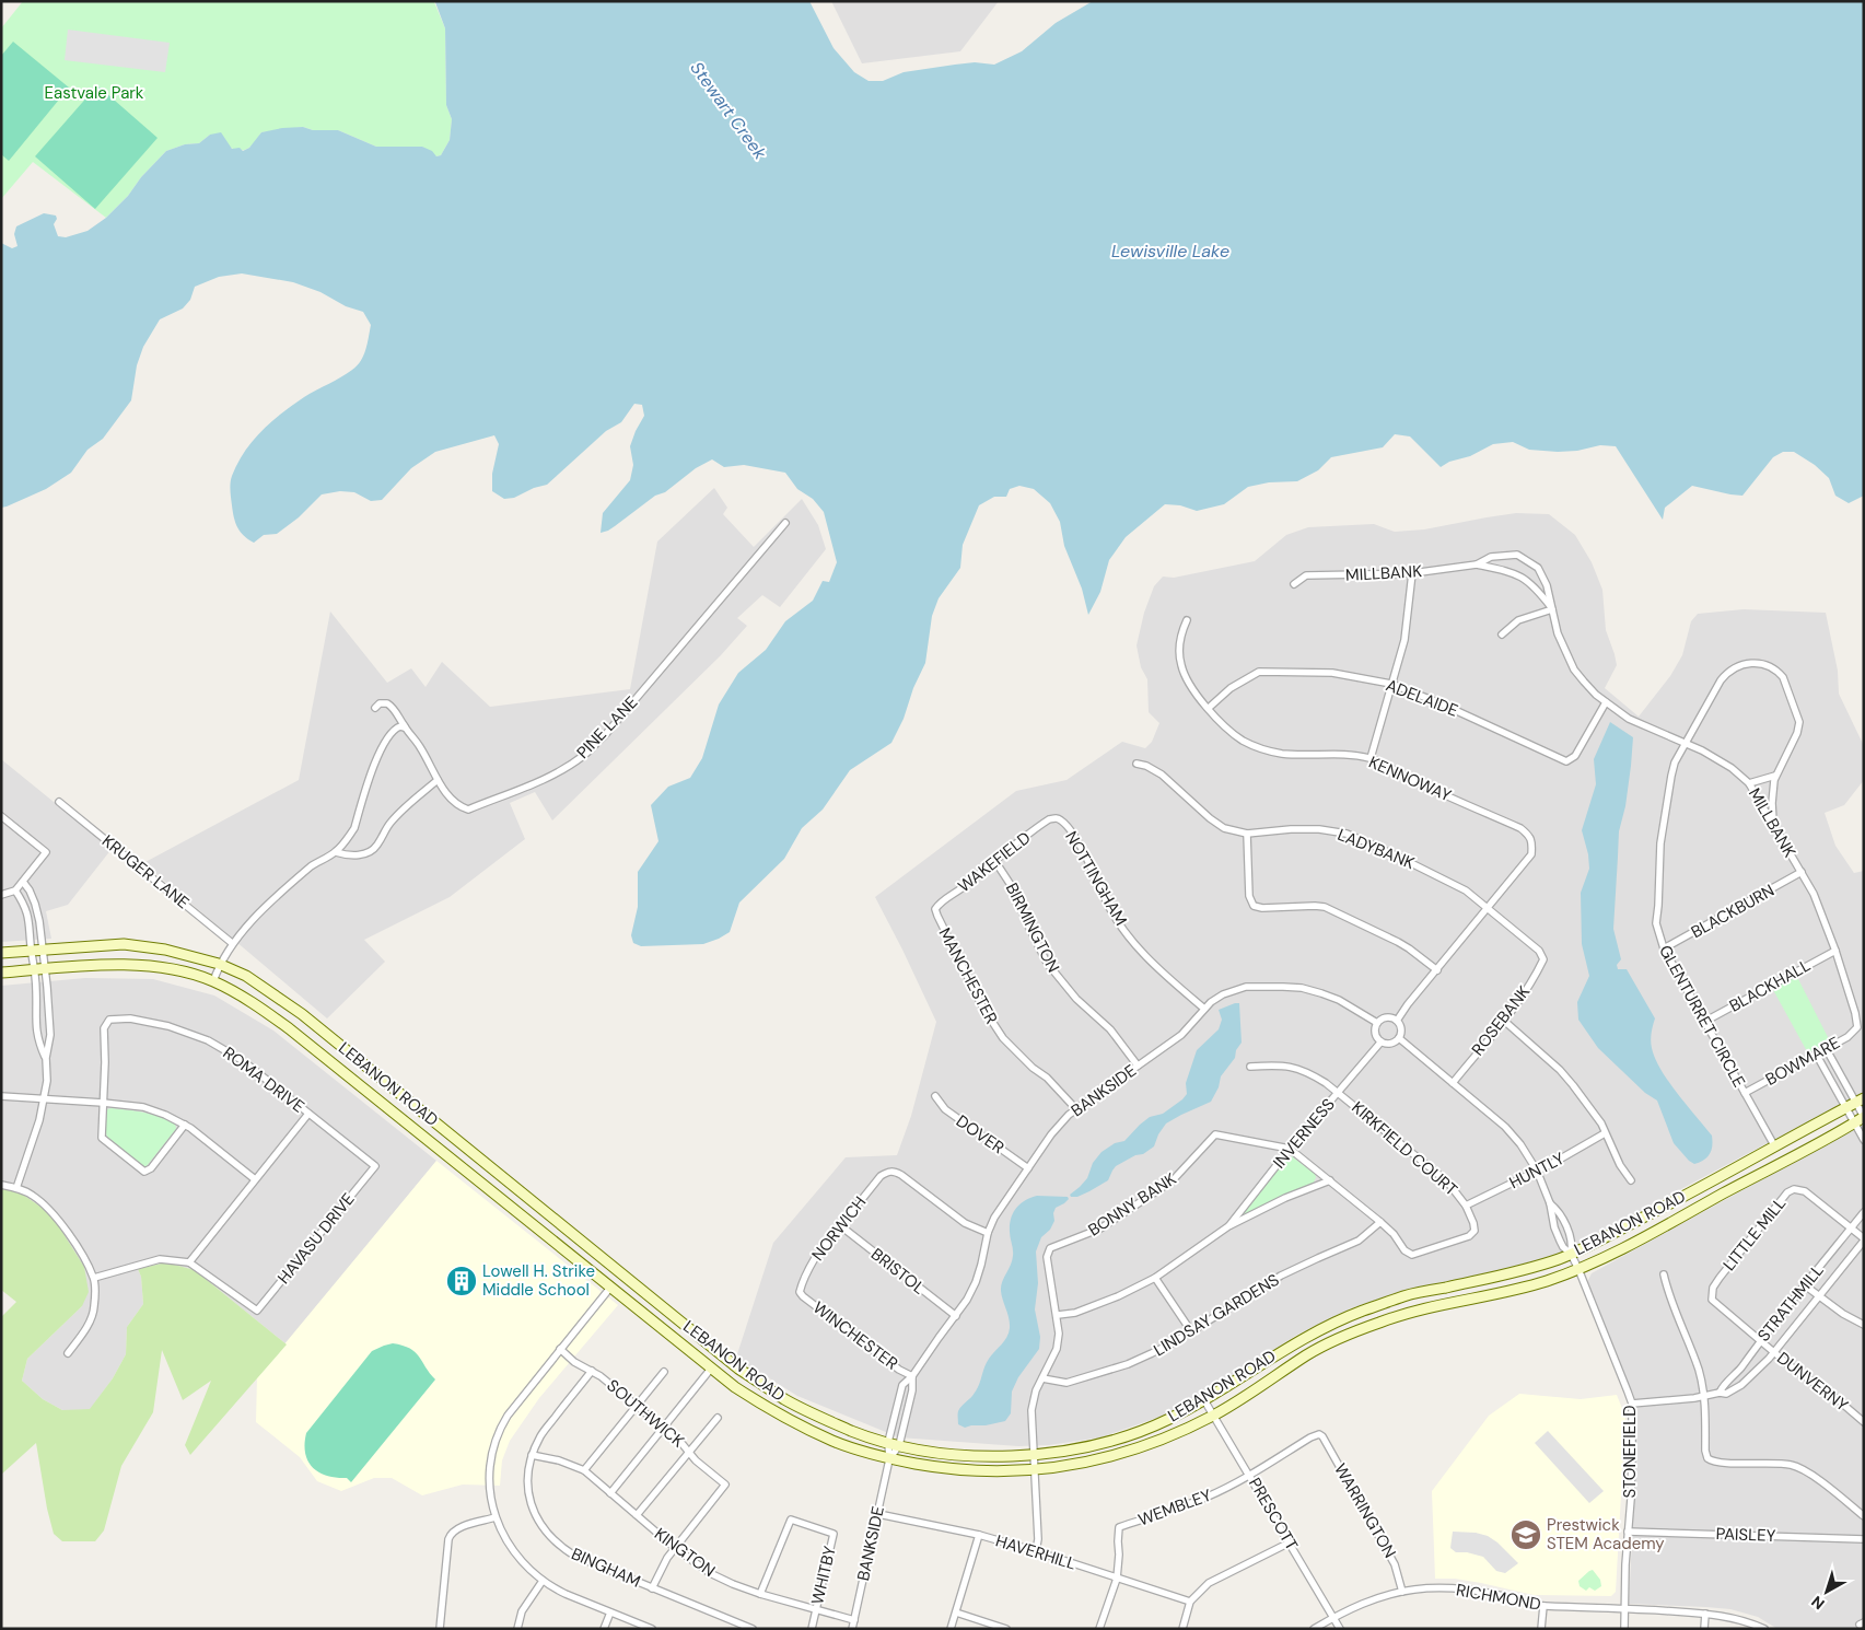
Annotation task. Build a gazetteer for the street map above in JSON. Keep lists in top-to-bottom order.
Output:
{
  "streets": {
    "main road": ["LEBANON ROAD"],
    "street": [
      "MILLBANK",
      "ADELAIDE",
      "PINE LANE",
      "KENNOWAY",
      "LADYBANK",
      "WAKEFIELD",
      "KRUGER LANE",
      "NOTTINGHAM",
      "BLACKBURN",
      "BIRMINGTON",
      "MANCHESTER",
      "BLACKHALL",
      "GLENTURRET CIRCLE",
      "ROSEBANK",
      "BOWMARE",
      "ROMA DRIVE",
      "BANKSIDE",
      "INVERNESS",
      "DOVER",
      "KIRKFIELD COURT",
      "HUNTLY",
      "BONNY BANK",
      "NORWICH",
      "LITTLE MILL",
      "HAVASU DRIVE",
      "BRISTOL",
      "STRATHMILL",
      "LINDSAY GARDENS",
      "WINCHESTER",
      "DUNVERNY",
      "SOUTHWICK",
      "STONEFIELD",
      "WEMBLEY",
      "WARRINGTON",
      "PRESCOTT",
      "PAISLEY",
      "KINGTON",
      "HAVERHILL",
      "BINGHAM",
      "WHITBY",
      "RICHMOND"
    ]
  },
  "crossings": [
    ["MILLBANK", "ADELAIDE"],
    ["MILLBANK", "BLACKBURN"],
    ["MILLBANK", "BLACKHALL"],
    ["MILLBANK", "GLENTURRET CIRCLE"],
    ["MILLBANK", "BOWMARE"],
    ["ADELAIDE", "KENNOWAY"],
    ["KENNOWAY", "LADYBANK"],
    ["LADYBANK", "ROSEBANK"],
    ["WAKEFIELD", "NOTTINGHAM"],
    ["WAKEFIELD", "BIRMINGTON"],
    ["WAKEFIELD", "MANCHESTER"],
    ["NOTTINGHAM", "BANKSIDE"],
    ["BLACKBURN", "GLENTURRET CIRCLE"],
    ["BIRMINGTON", "BANKSIDE"],
    ["MANCHESTER", "BANKSIDE"],
    ["BLACKHALL", "GLENTURRET CIRCLE"],
    ["GLENTURRET CIRCLE", "BOWMARE"],
    ["GLENTURRET CIRCLE", "LEBANON ROAD"],
    ["ROMA DRIVE", "HAVASU DRIVE"],
    ["LEBANON ROAD", "BANKSIDE"],
    ["LEBANON ROAD", "BONNY BANK"],
    ["LEBANON ROAD", "STONEFIELD"],
    ["LEBANON ROAD", "PRESCOTT"],
    ["BANKSIDE", "INVERNESS"],
    ["BANKSIDE", "DOVER"],
    ["BANKSIDE", "NORWICH"],
    ["BANKSIDE", "BRISTOL"],
    ["BANKSIDE", "WINCHESTER"],
    ["BANKSIDE", "KINGTON"],
    ["BANKSIDE", "HAVERHILL"],
    ["INVERNESS", "KIRKFIELD COURT"],
    ["INVERNESS", "BONNY BANK"],
    ["KIRKFIELD COURT", "HUNTLY"],
    ["KIRKFIELD COURT", "LINDSAY GARDENS"],
    ["BONNY BANK", "LINDSAY GARDENS"],
    ["BONNY BANK", "HAVERHILL"],
    ["NORWICH", "BRISTOL"],
    ["NORWICH", "WINCHESTER"],
    ["LITTLE MILL", "STRATHMILL"],
    ["LITTLE MILL", "DUNVERNY"],
    ["STRATHMILL", "DUNVERNY"],
    ["STRATHMILL", "STONEFIELD"],
    ["SOUTHWICK", "KINGTON"],
    ["SOUTHWICK", "BINGHAM"],
    ["STONEFIELD", "PAISLEY"],
    ["STONEFIELD", "RICHMOND"],
    ["WEMBLEY", "WARRINGTON"],
    ["WEMBLEY", "PRESCOTT"],
    ["WEMBLEY", "HAVERHILL"],
    ["WARRINGTON", "RICHMOND"],
    ["PRESCOTT", "RICHMOND"],
    ["KINGTON", "BINGHAM"],
    ["KINGTON", "WHITBY"]
  ],
  "water": ["Stewart Creek", "Lewisville Lake"],
  "parks": ["Eastvale Park"],
  "places": {
    "building": ["Lowell H. Strike Middle School"],
    "school or university": ["Prestwick STEM Academy"]
  },
  "north": "bottom left"
}
